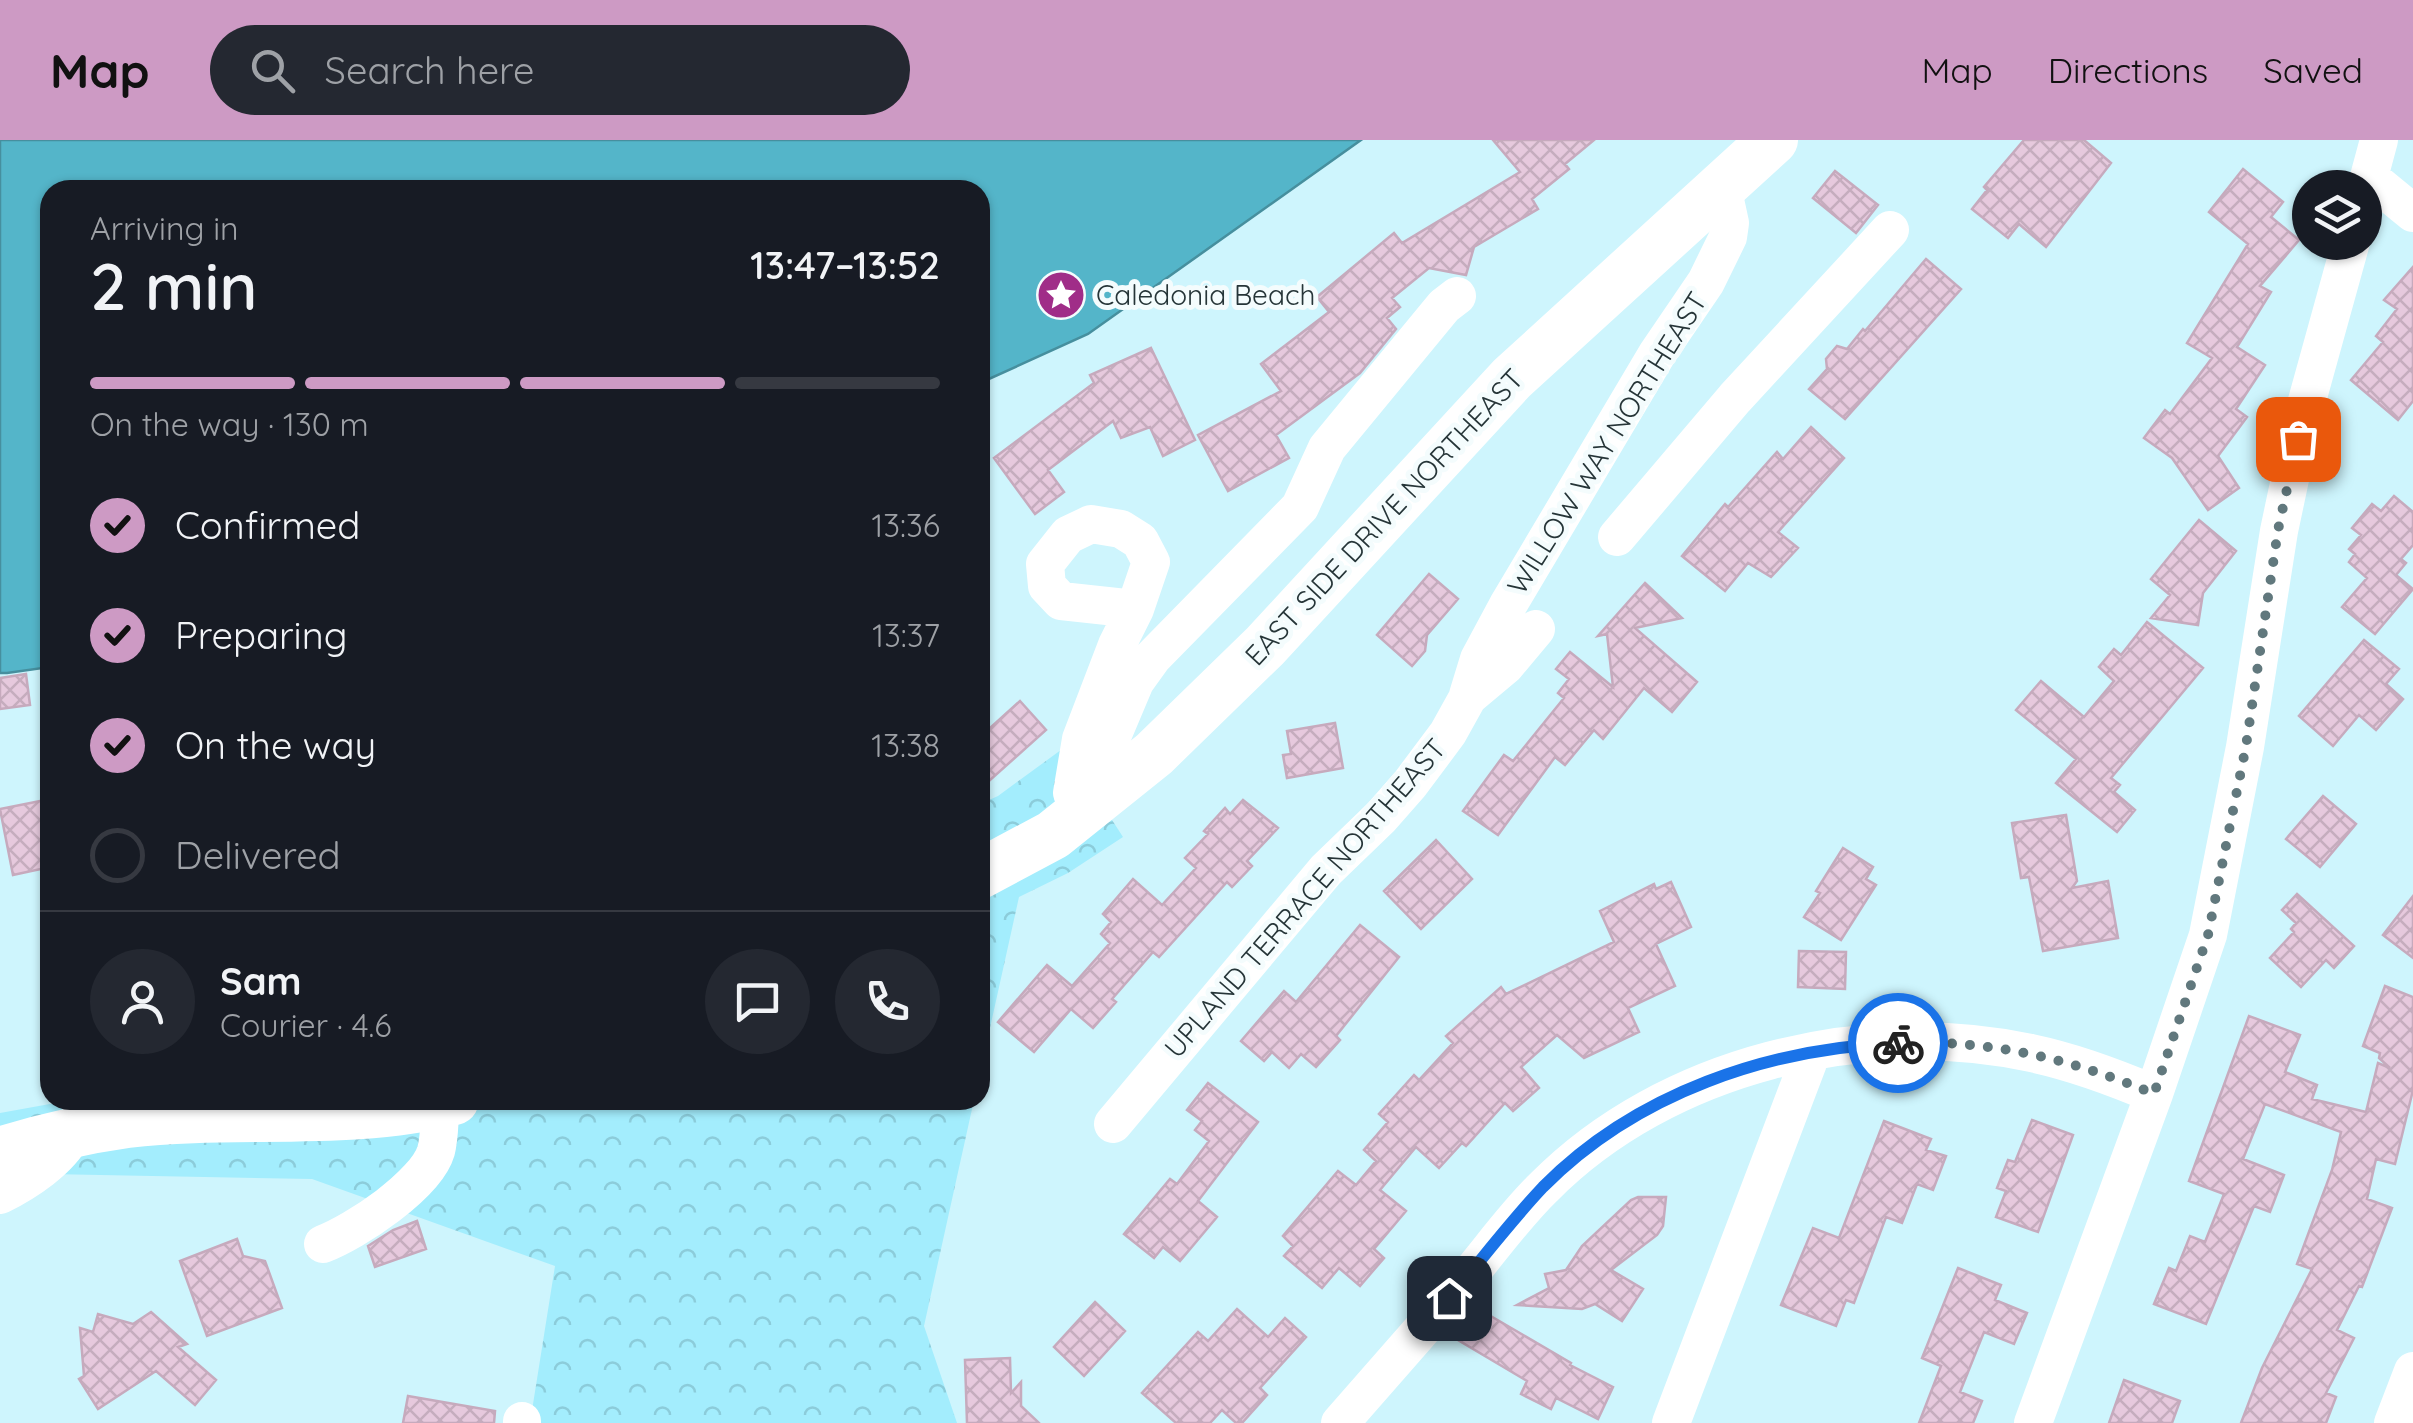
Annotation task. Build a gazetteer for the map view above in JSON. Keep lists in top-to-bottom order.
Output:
{
  "streets": {
    "main road": ["EAST SIDE DRIVE NORTHEAST"],
    "street": ["WILLOW WAY NORTHEAST", "UPLAND TERRACE NORTHEAST"]
  },
  "crossings": [
    ["WILLOW WAY NORTHEAST", "EAST SIDE DRIVE NORTHEAST"],
    ["WILLOW WAY NORTHEAST", "UPLAND TERRACE NORTHEAST"]
  ],
  "places": {
    "place": ["Caledonia Beach"]
  },
  "page": {
    "header": "Map",
    "search": "Search here",
    "nav": ["Map", "Directions", "Saved"],
    "heading": ["2 min", "Arriving in", "13:47–13:52"],
    "panel": ["Sam", "Courier · 4.6"],
    "bar": "On the way · 130 m",
    "list": [
      ["Confirmed", "13:36"],
      ["Preparing", "13:37"],
      ["On the way", "13:38"],
      "Delivered"
    ]
  }
}
